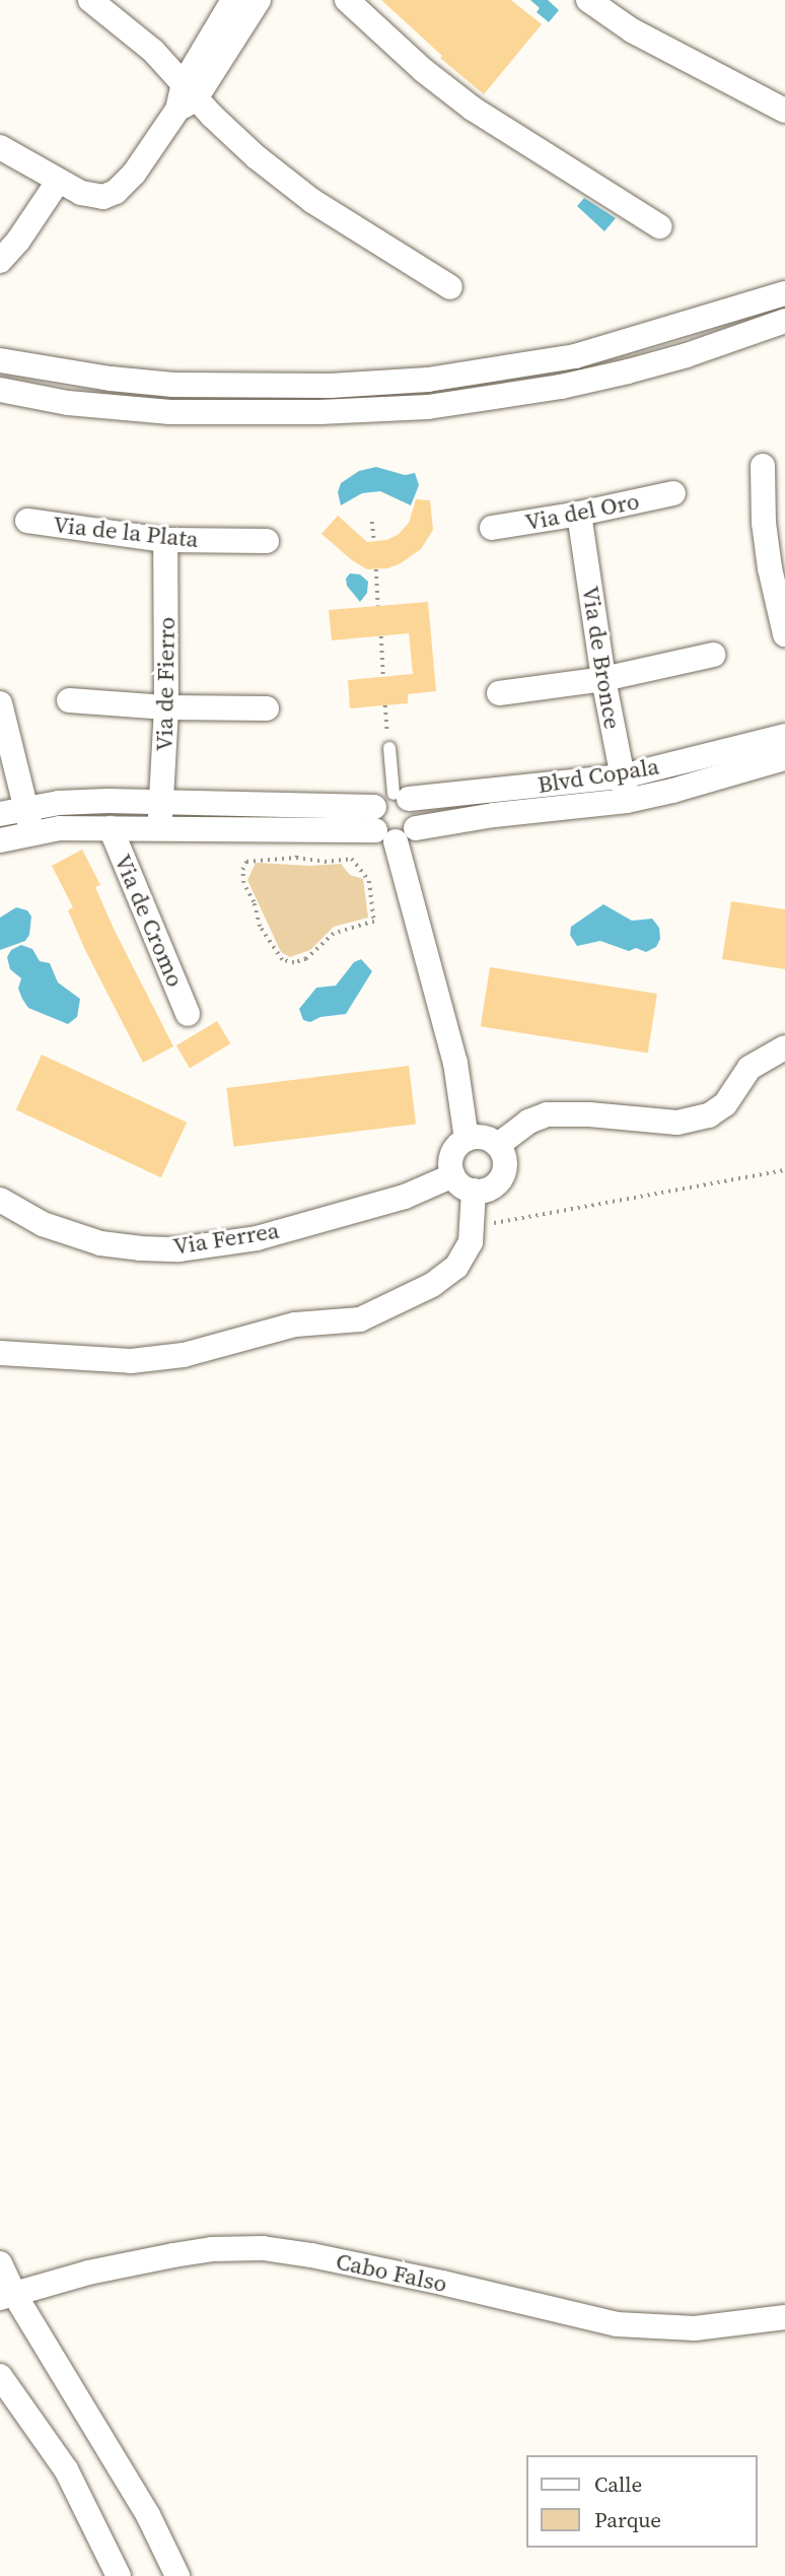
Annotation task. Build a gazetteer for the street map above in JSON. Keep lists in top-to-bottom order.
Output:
{
  "streets": {
    "street": [
      "Via del Oro",
      "Via de la Plata",
      "Via de Bronce",
      "Via de Fierro",
      "Blvd Copala",
      "Via de Cromo",
      "Via Ferrea",
      "Cabo Falso"
    ]
  },
  "crossings": [
    ["Via del Oro", "Via de Bronce"],
    ["Via de la Plata", "Via de Fierro"],
    ["Via de Bronce", "Blvd Copala"],
    ["Via de Fierro", "Blvd Copala"],
    ["Blvd Copala", "Via de Cromo"]
  ],
  "legend": ["Calle", "Parque"]
}
